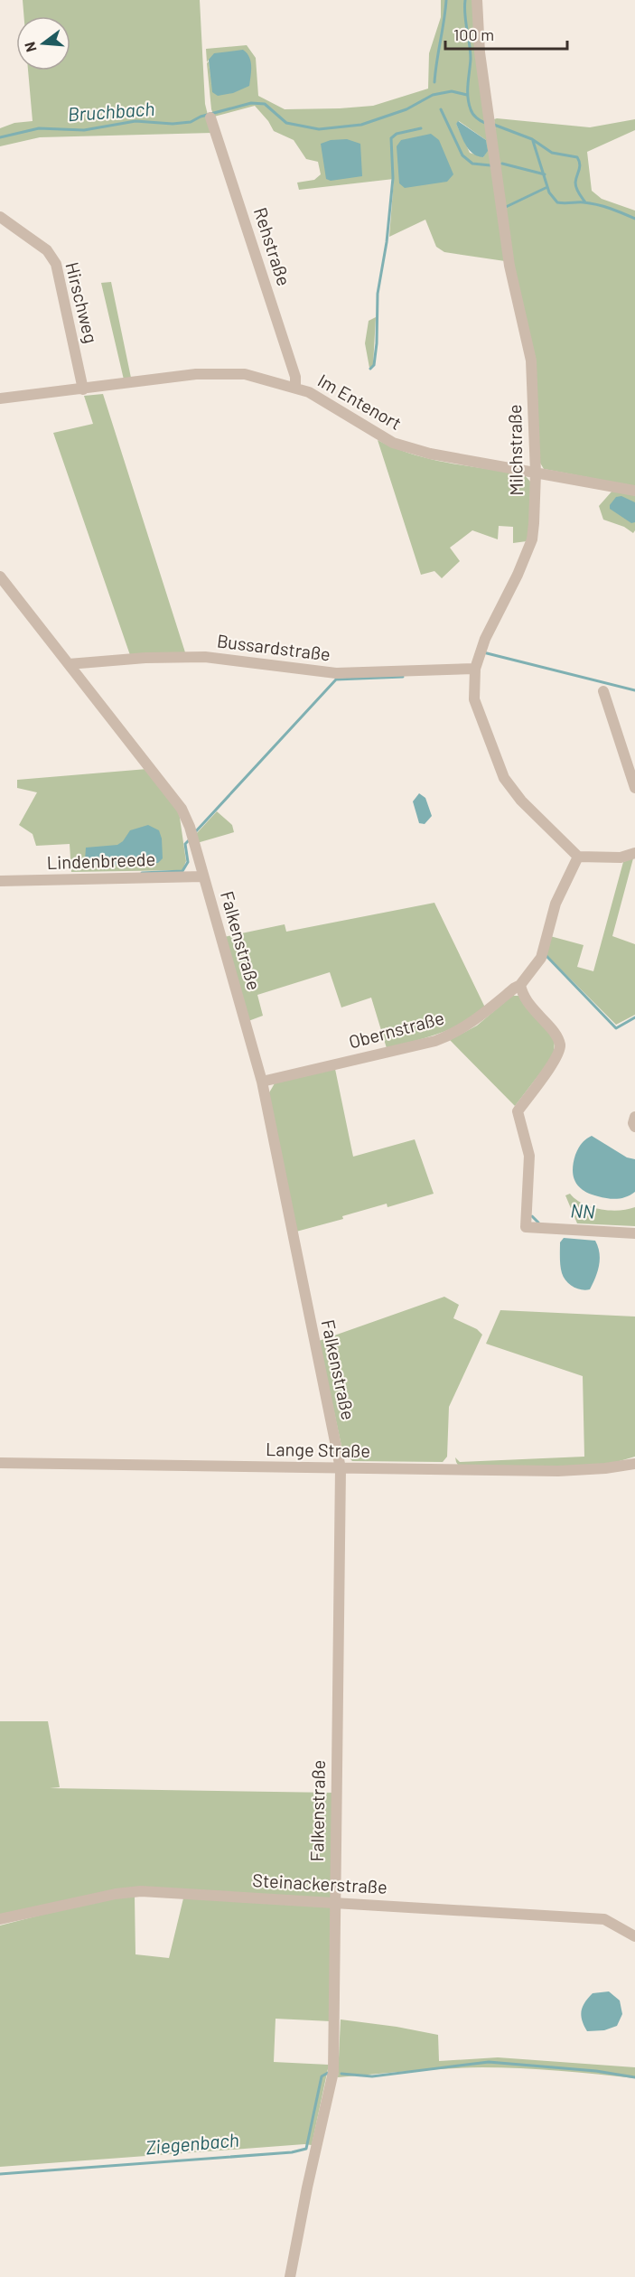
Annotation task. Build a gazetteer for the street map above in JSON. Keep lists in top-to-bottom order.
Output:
{
  "streets": {
    "street": [
      "Rehstraße",
      "Hirschweg",
      "Im Entenort",
      "Milchstraße",
      "Bussardstraße",
      "Lindenbreede",
      "Falkenstraße",
      "Obernstraße",
      "Lange Straße",
      "Steinackerstraße"
    ]
  },
  "crossings": [
    ["Rehstraße", "Im Entenort"],
    ["Hirschweg", "Im Entenort"],
    ["Im Entenort", "Milchstraße"],
    ["Milchstraße", "Bussardstraße"],
    ["Milchstraße", "Obernstraße"],
    ["Bussardstraße", "Falkenstraße"],
    ["Lindenbreede", "Falkenstraße"],
    ["Falkenstraße", "Obernstraße"],
    ["Falkenstraße", "Lange Straße"],
    ["Falkenstraße", "Steinackerstraße"]
  ],
  "water": ["Bruchbach", "NN", "Ziegenbach"],
  "scale_bar": "100 m",
  "north": "left"
}
